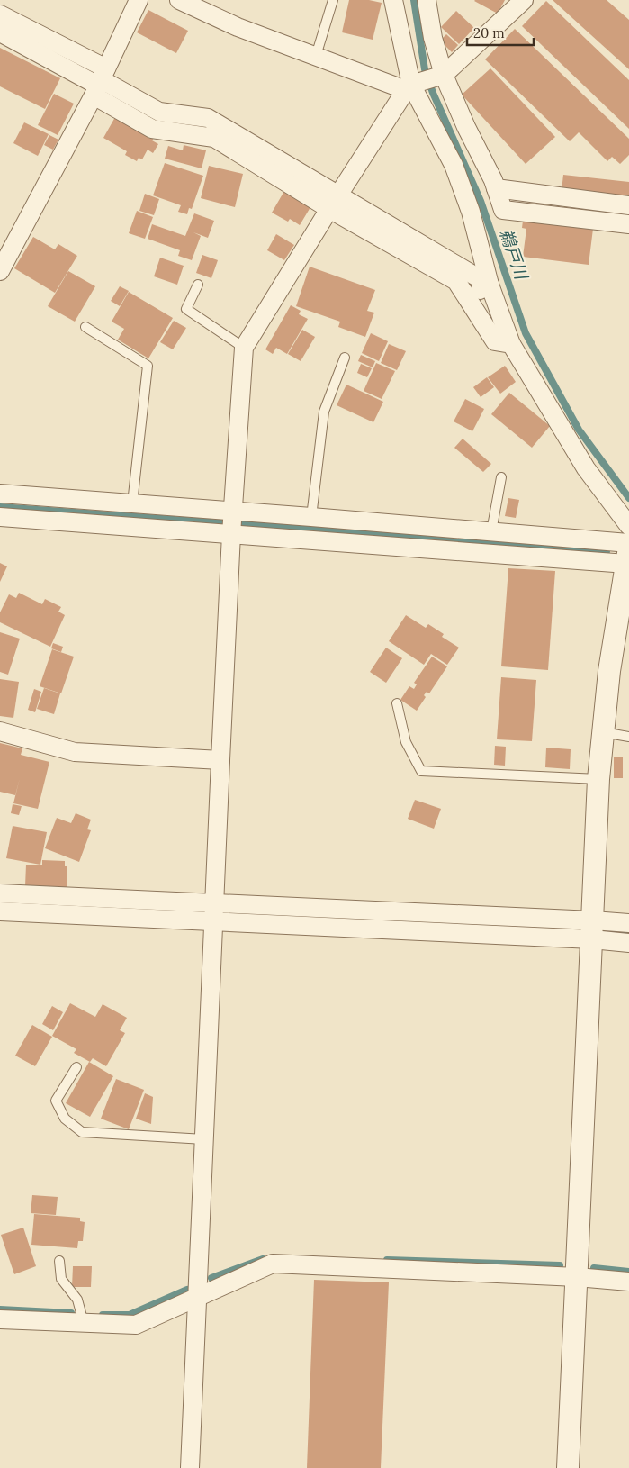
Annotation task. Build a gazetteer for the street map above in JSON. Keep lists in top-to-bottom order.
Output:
{
  "water": ["鵜戸川"],
  "scale_bar": "20 m"
}
